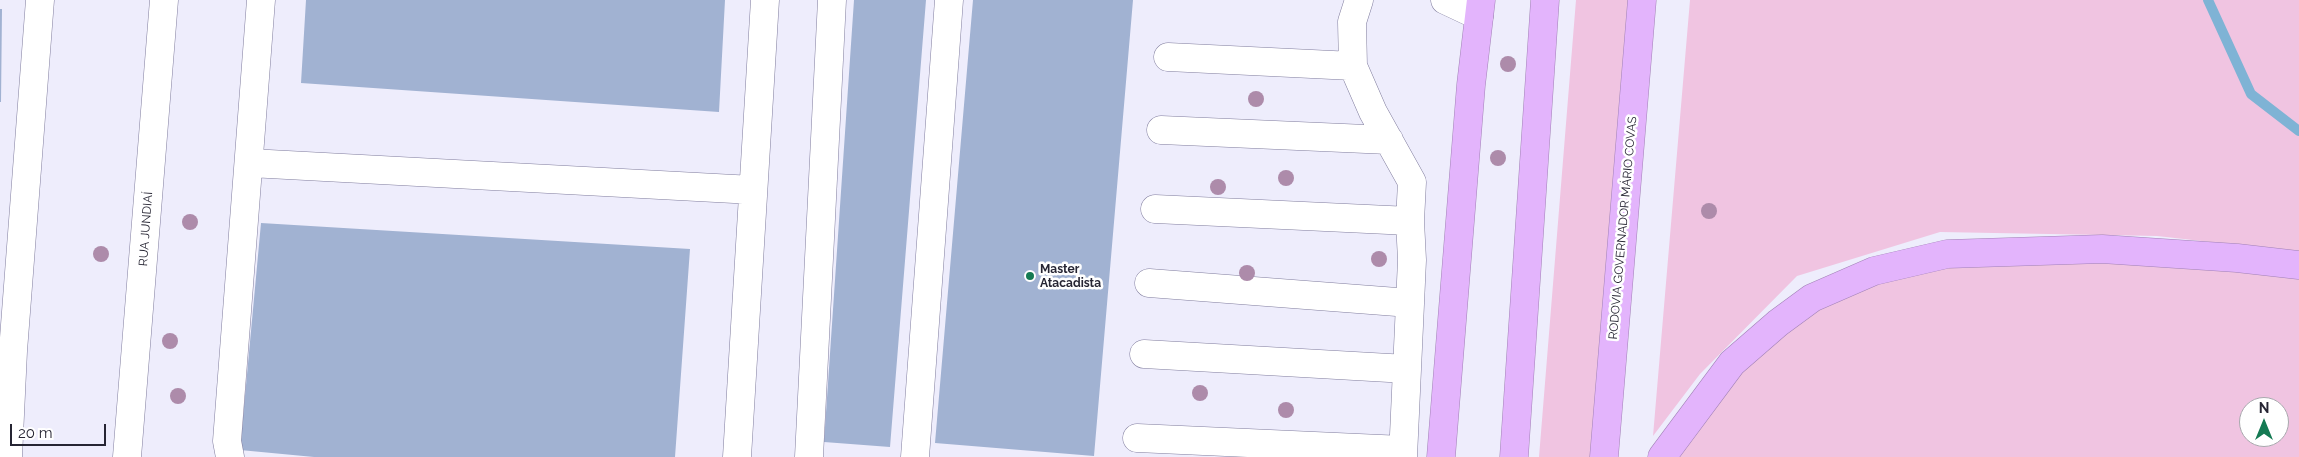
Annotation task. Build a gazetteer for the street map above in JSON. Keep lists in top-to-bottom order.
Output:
{
  "streets": {
    "highway": ["RODOVIA GOVERNADOR MÁRIO COVAS"],
    "street": ["RUA JUNDIAÍ"]
  },
  "places": ["Master Atacadista"],
  "scale_bar": "20 m",
  "north": "top"
}
